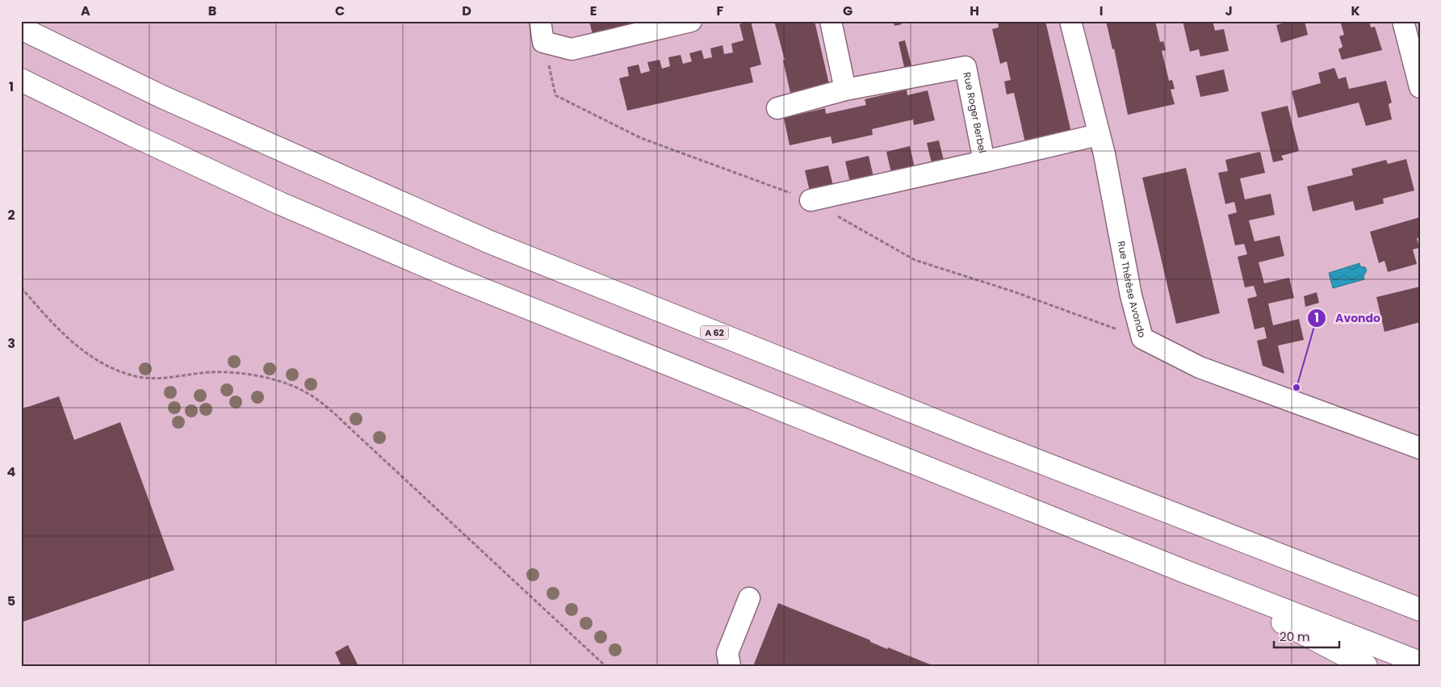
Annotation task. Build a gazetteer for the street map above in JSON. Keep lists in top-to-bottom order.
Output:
{
  "streets": {
    "highway": ["A 62"],
    "street": ["Rue Roger Berbel", "Rue Thérèse Avondo"]
  },
  "crossings": [
    ["Rue Roger Berbel", "Rue Thérèse Avondo"]
  ],
  "places": ["Avondo"],
  "scale_bar": "20 m",
  "grid": {
    "columns": [
      "A",
      "B",
      "C",
      "D",
      "E",
      "F",
      "G",
      "H",
      "I",
      "J",
      "K"
    ],
    "rows": [
      "1",
      "2",
      "3",
      "4",
      "5"
    ]
  }
}
